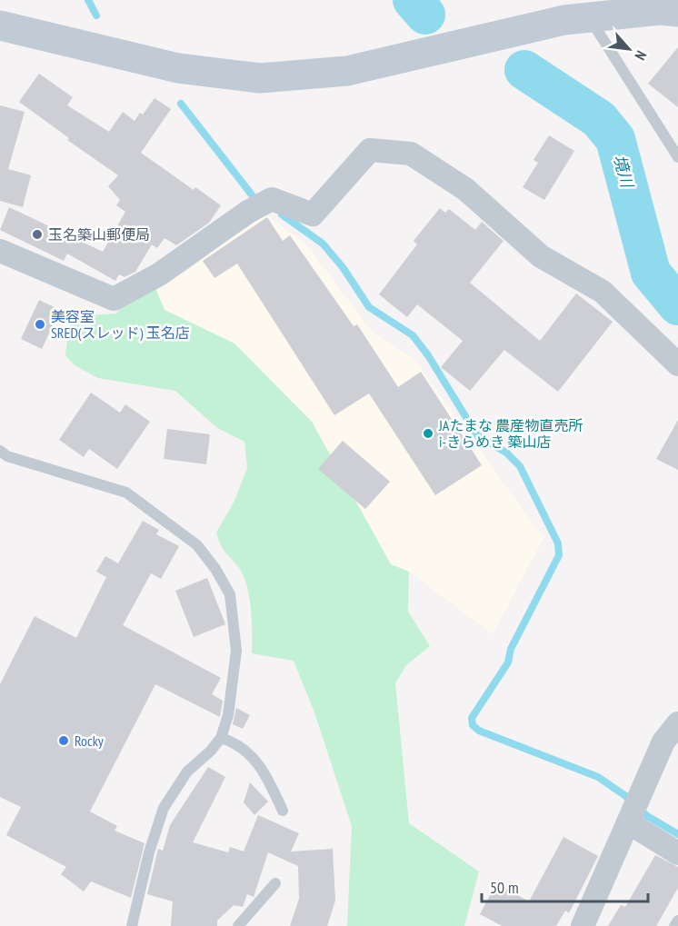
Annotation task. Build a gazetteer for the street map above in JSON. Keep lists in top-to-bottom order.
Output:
{
  "water": ["境川"],
  "places": [
    "玉名築山郵便局",
    "美容室 SRED(スレッド) 玉名店",
    "JAたまな 農産物直売所 i-きらめき 築山店",
    "Rocky"
  ],
  "scale_bar": "50 m",
  "north": "bottom right"
}
